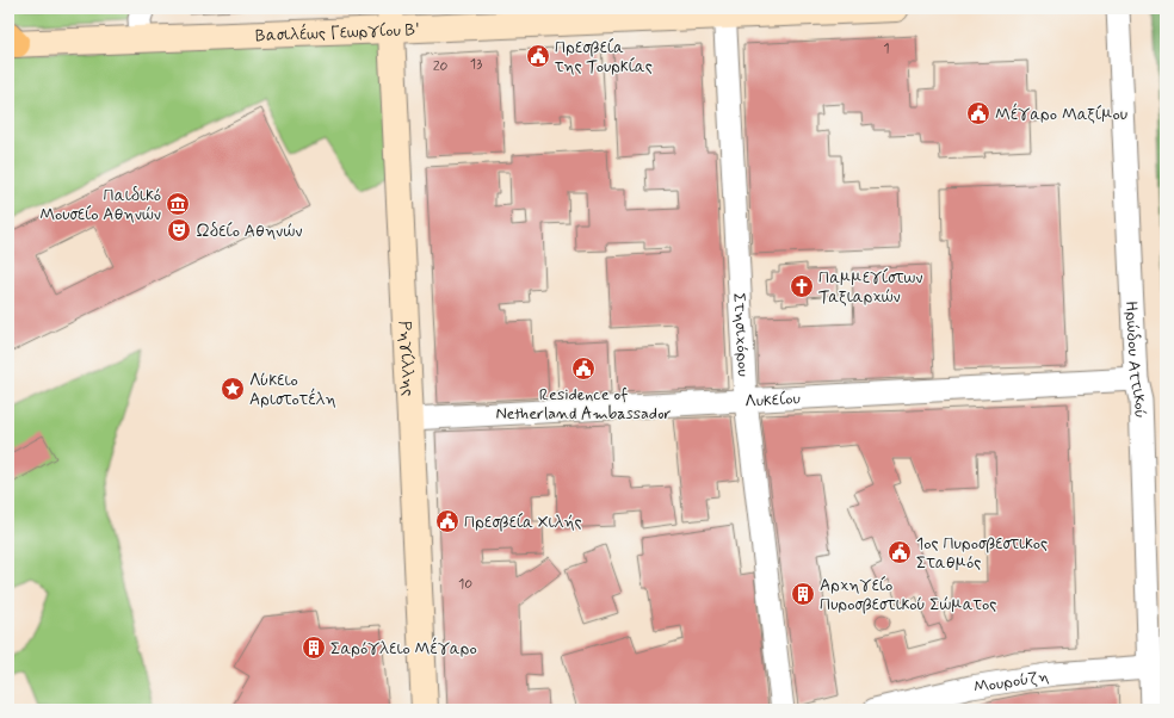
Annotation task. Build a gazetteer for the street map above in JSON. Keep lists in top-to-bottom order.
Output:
{
  "streets": {
    "street": [
      "Βασιλέως Γεωργίου Β'",
      "Στησιχόρου",
      "Ρηγίλλης",
      "Ηρώδου Αττικού",
      "Λυκείου",
      "Μουρούζη"
    ]
  },
  "crossings": [
    ["Βασιλέως Γεωργίου Β'", "Στησιχόρου"],
    ["Βασιλέως Γεωργίου Β'", "Ρηγίλλης"],
    ["Στησιχόρου", "Λυκείου"],
    ["Ρηγίλλης", "Λυκείου"],
    ["Ηρώδου Αττικού", "Λυκείου"],
    ["Ηρώδου Αττικού", "Μουρούζη"]
  ],
  "places": {
    "public building": [
      "Πρεσβεία της Τουρκίας",
      "Μέγαρο Μαξίμου",
      "Residence of Netherland Ambassador",
      "Πρεσβεία Χιλής",
      "1ος Πυροσβεστικος Σταθμός"
    ],
    "museum": ["Παιδικό Μουσείο Αθηνών"],
    "theatre": ["Ωδείο Αθηνών"],
    "church": ["Παμμεγίστων Ταξιαρχών"],
    "place": ["Λύκειο Αριστοτέλη"],
    "building": ["Αρχηγείο Πυροσβεστικού Σώματος", "Σαρόγλειο Μέγαρο"]
  },
  "house_numbers": [
    "1",
    "13",
    "20",
    "10"
  ]
}
